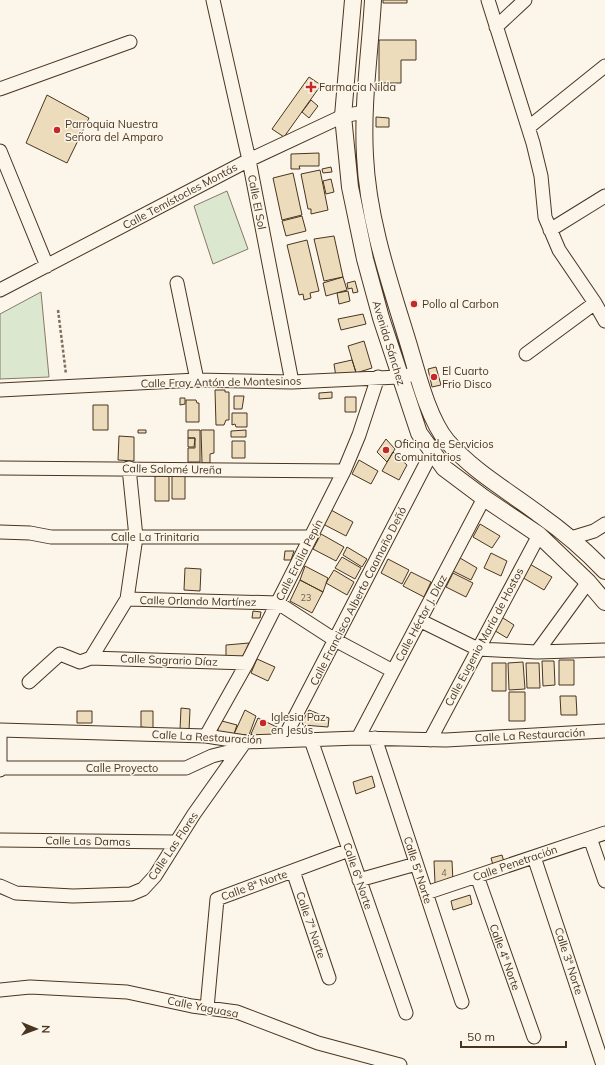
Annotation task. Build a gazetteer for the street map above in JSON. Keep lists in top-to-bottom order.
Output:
{
  "streets": {
    "street": [
      "Calle Temístocles Montás",
      "Calle El Sol",
      "Avenida Sánchez",
      "Calle Fray Antón de Montesinos",
      "Calle Salomé Ureña",
      "Calle La Trinitaria",
      "Calle Ercilia Pepín",
      "Calle Francisco Alberto Caamaño Deñó",
      "Calle Orlando Martínez",
      "Calle Héctor J. Díaz",
      "Calle Eugenio María de Hostos",
      "Calle Sagrario Díaz",
      "Calle La Restauración",
      "Calle Proyecto",
      "Calle Las Damas",
      "Calle Las Flores",
      "Calle Penetración",
      "Calle 5ª Norte",
      "Calle 6ª Norte",
      "Calle 8ª Norte",
      "Calle 7ª Norte",
      "Calle 4ª Norte",
      "Calle 3ª Norte",
      "Calle Yaguasa"
    ]
  },
  "crossings": [
    ["Calle Temístocles Montás", "Calle El Sol"],
    ["Calle Temístocles Montás", "Avenida Sánchez"],
    ["Calle El Sol", "Calle Fray Antón de Montesinos"],
    ["Avenida Sánchez", "Calle Fray Antón de Montesinos"],
    ["Avenida Sánchez", "Calle Francisco Alberto Caamaño Deñó"],
    ["Avenida Sánchez", "Calle Héctor J. Díaz"],
    ["Avenida Sánchez", "Calle Eugenio María de Hostos"],
    ["Calle Fray Antón de Montesinos", "Calle Ercilia Pepín"],
    ["Calle Salomé Ureña", "Calle Ercilia Pepín"],
    ["Calle La Trinitaria", "Calle Ercilia Pepín"],
    ["Calle Ercilia Pepín", "Calle Orlando Martínez"],
    ["Calle Ercilia Pepín", "Calle Sagrario Díaz"],
    ["Calle Ercilia Pepín", "Calle La Restauración"],
    ["Calle Francisco Alberto Caamaño Deñó", "Calle La Restauración"],
    ["Calle Héctor J. Díaz", "Calle La Restauración"],
    ["Calle Eugenio María de Hostos", "Calle La Restauración"],
    ["Calle La Restauración", "Calle Proyecto"],
    ["Calle La Restauración", "Calle Las Flores"],
    ["Calle La Restauración", "Calle 5ª Norte"],
    ["Calle La Restauración", "Calle 6ª Norte"],
    ["Calle Proyecto", "Calle Las Flores"],
    ["Calle Las Damas", "Calle Las Flores"],
    ["Calle Penetración", "Calle 5ª Norte"],
    ["Calle Penetración", "Calle 4ª Norte"],
    ["Calle Penetración", "Calle 3ª Norte"],
    ["Calle 6ª Norte", "Calle 8ª Norte"],
    ["Calle 8ª Norte", "Calle 7ª Norte"],
    ["Calle 8ª Norte", "Calle Yaguasa"]
  ],
  "places": {
    "health": ["Farmacia Nilda"],
    "other": [
      "Parroquia Nuestra Señora del Amparo",
      "Pollo al Carbon",
      "El Cuarto Frio Disco",
      "Oficina de Servicios Comunitarios",
      "Iglesia Paz en Jesús"
    ]
  },
  "house_numbers": ["23", "4"],
  "scale_bar": "50 m",
  "north": "right"
}
